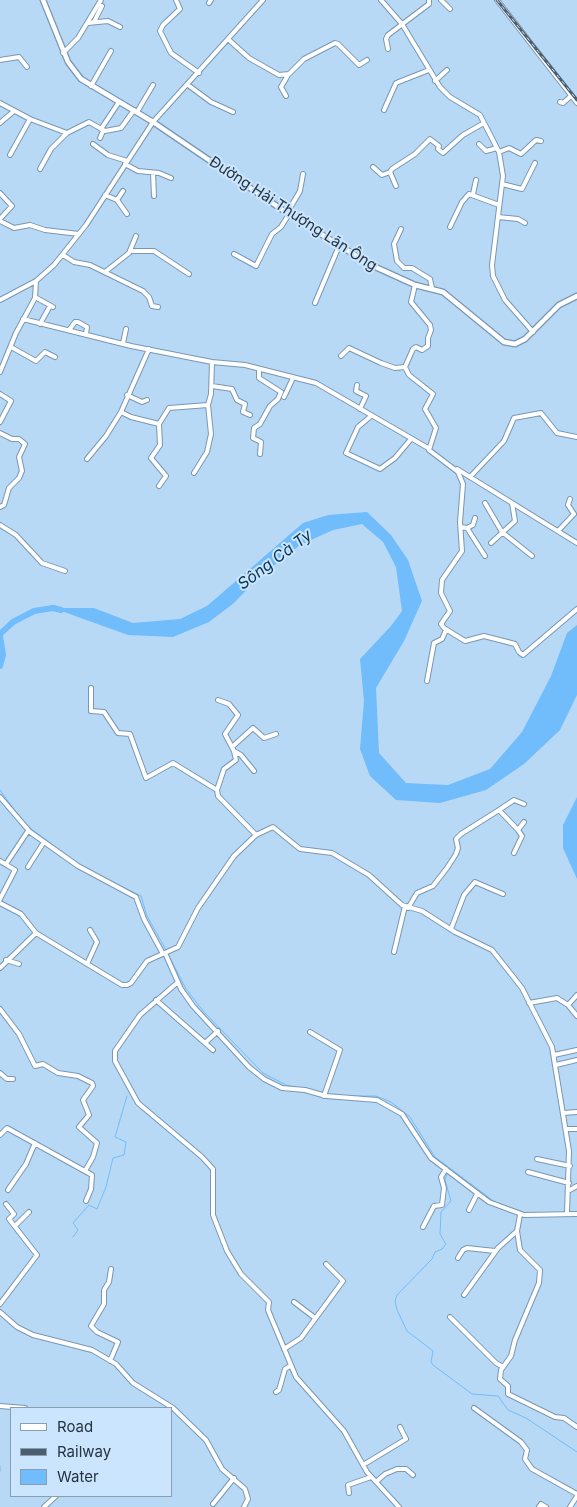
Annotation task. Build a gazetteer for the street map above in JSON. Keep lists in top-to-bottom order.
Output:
{
  "streets": {
    "street": ["Đường Hải Thượng Lãn Ông"]
  },
  "water": ["Sông Cà Ty"],
  "legend": ["Road", "Railway", "Water"]
}
